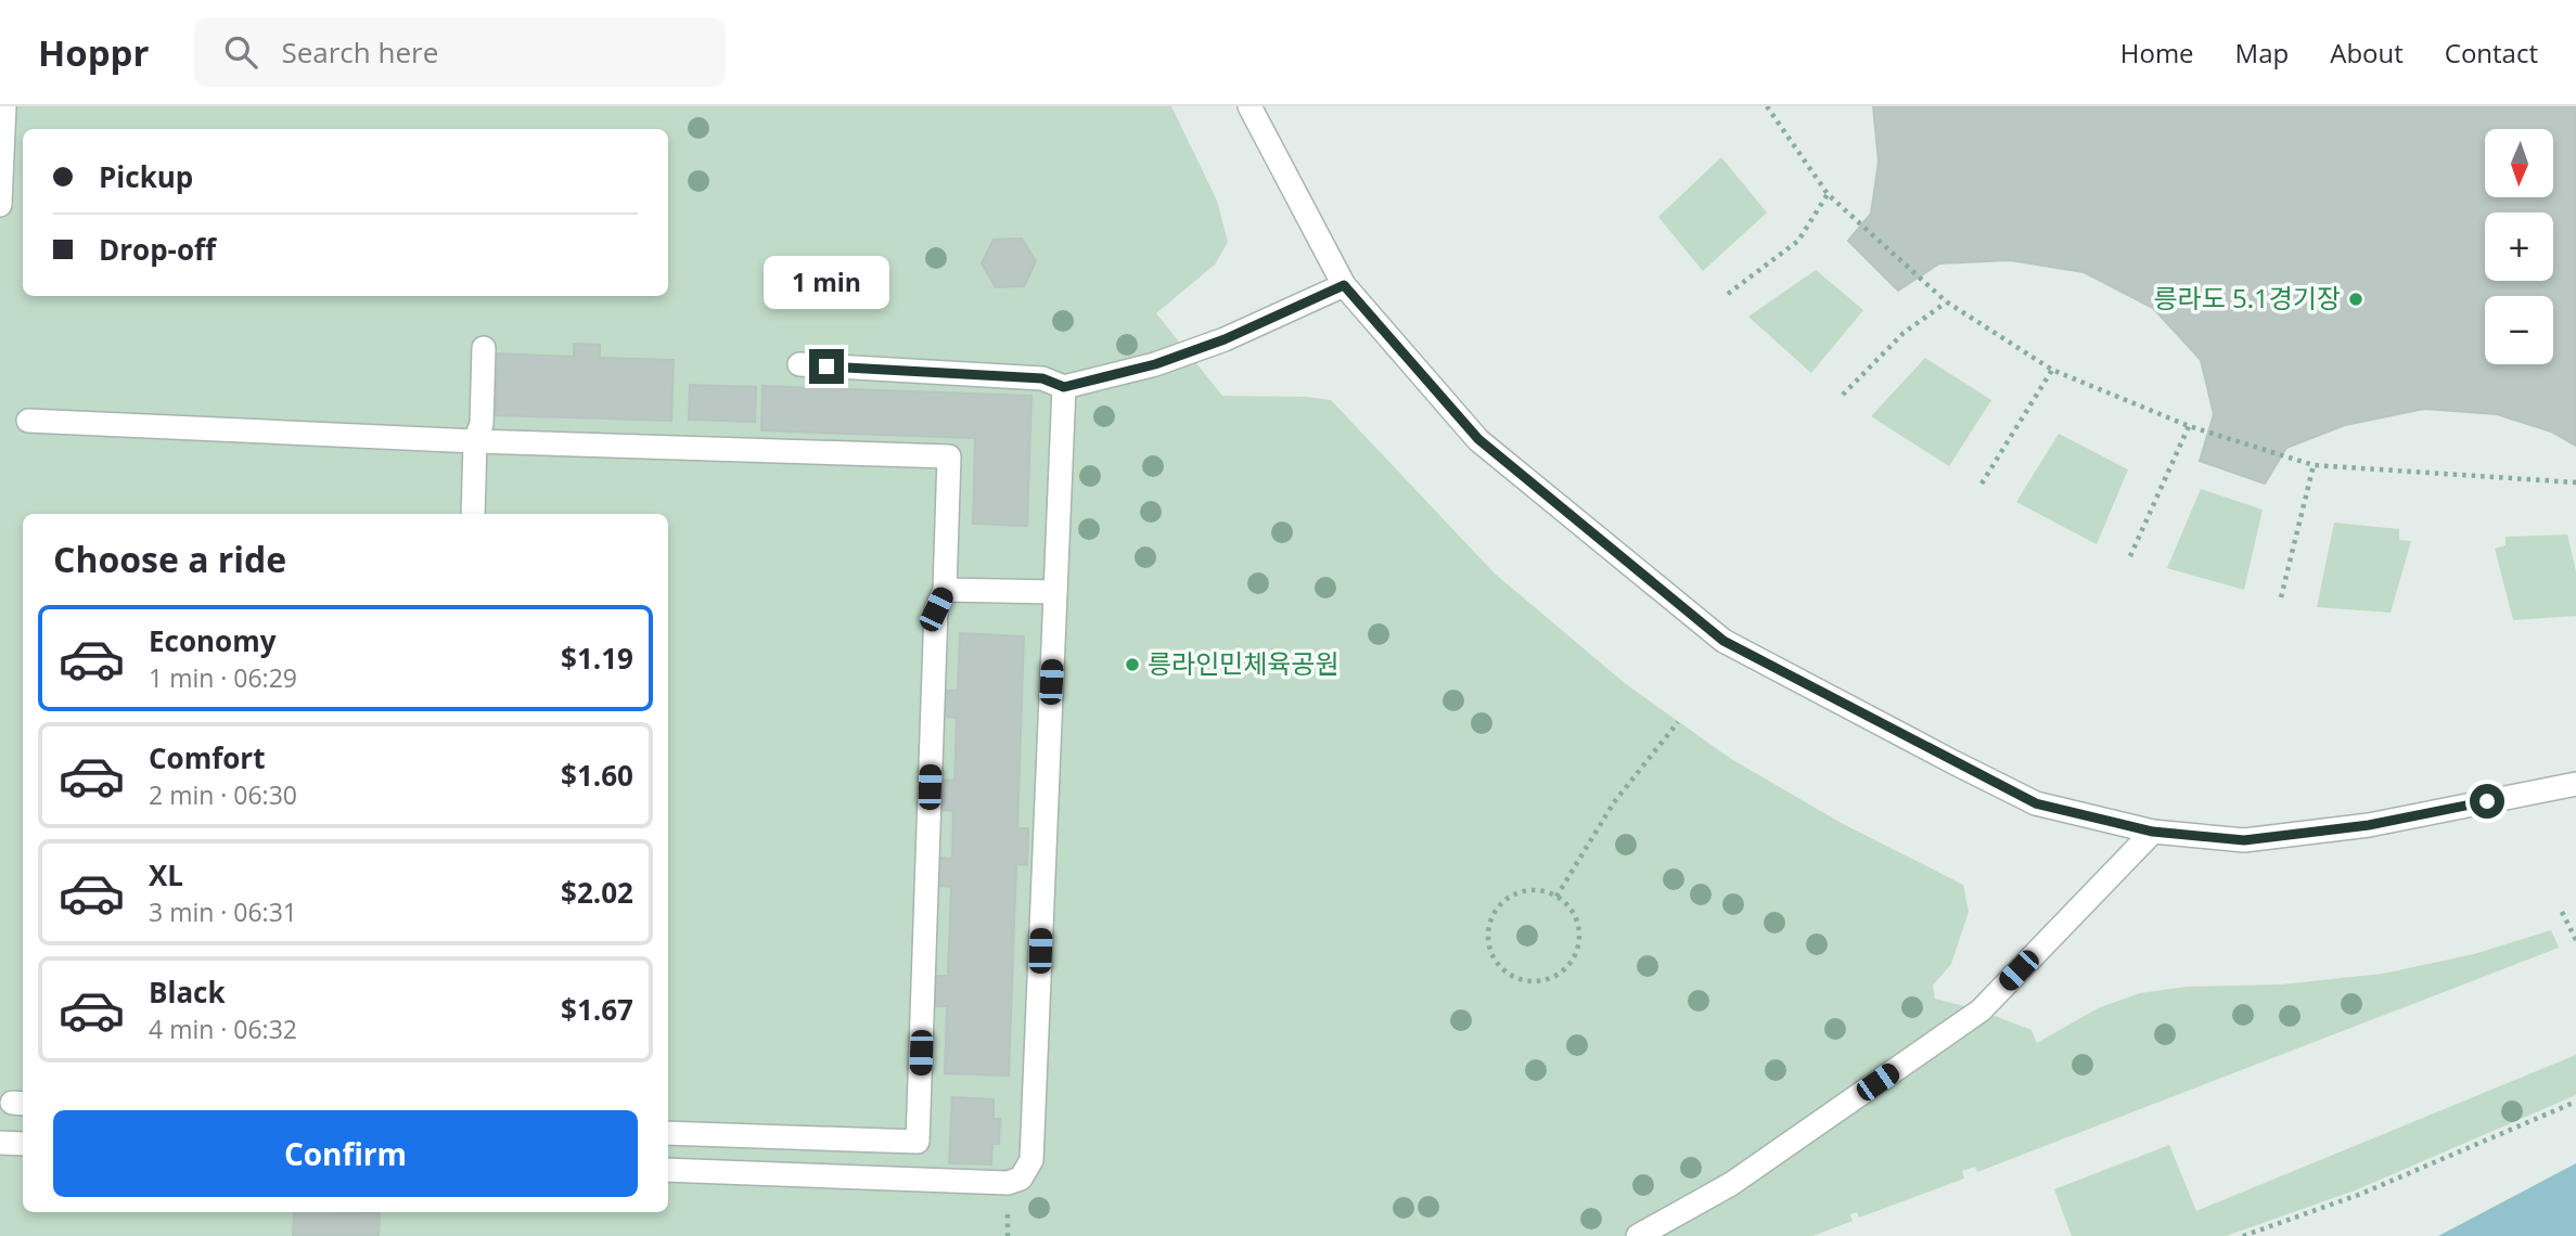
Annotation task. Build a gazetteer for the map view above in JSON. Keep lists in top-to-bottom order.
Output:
{
  "places": ["릉라도 5.1경기장", "릉라인민체육공원"],
  "north": "bottom",
  "page": {
    "header": "Hoppr",
    "search": "Search here",
    "nav": [
      "Home",
      "Map",
      "About",
      "Contact"
    ],
    "map_buttons": ["+", "−"],
    "banner": ["Pickup", "Drop-off"],
    "bubble": "1 min",
    "heading": "Choose a ride",
    "list": [
      {
        "name": "Economy",
        "note": "1 min · 06:29",
        "value": "$1.19"
      },
      {
        "name": "Comfort",
        "note": "2 min · 06:30",
        "value": "$1.60"
      },
      {
        "name": "XL",
        "note": "3 min · 06:31",
        "value": "$2.02"
      },
      {
        "name": "Black",
        "note": "4 min · 06:32",
        "value": "$1.67"
      }
    ],
    "buttons": "Confirm"
  }
}
